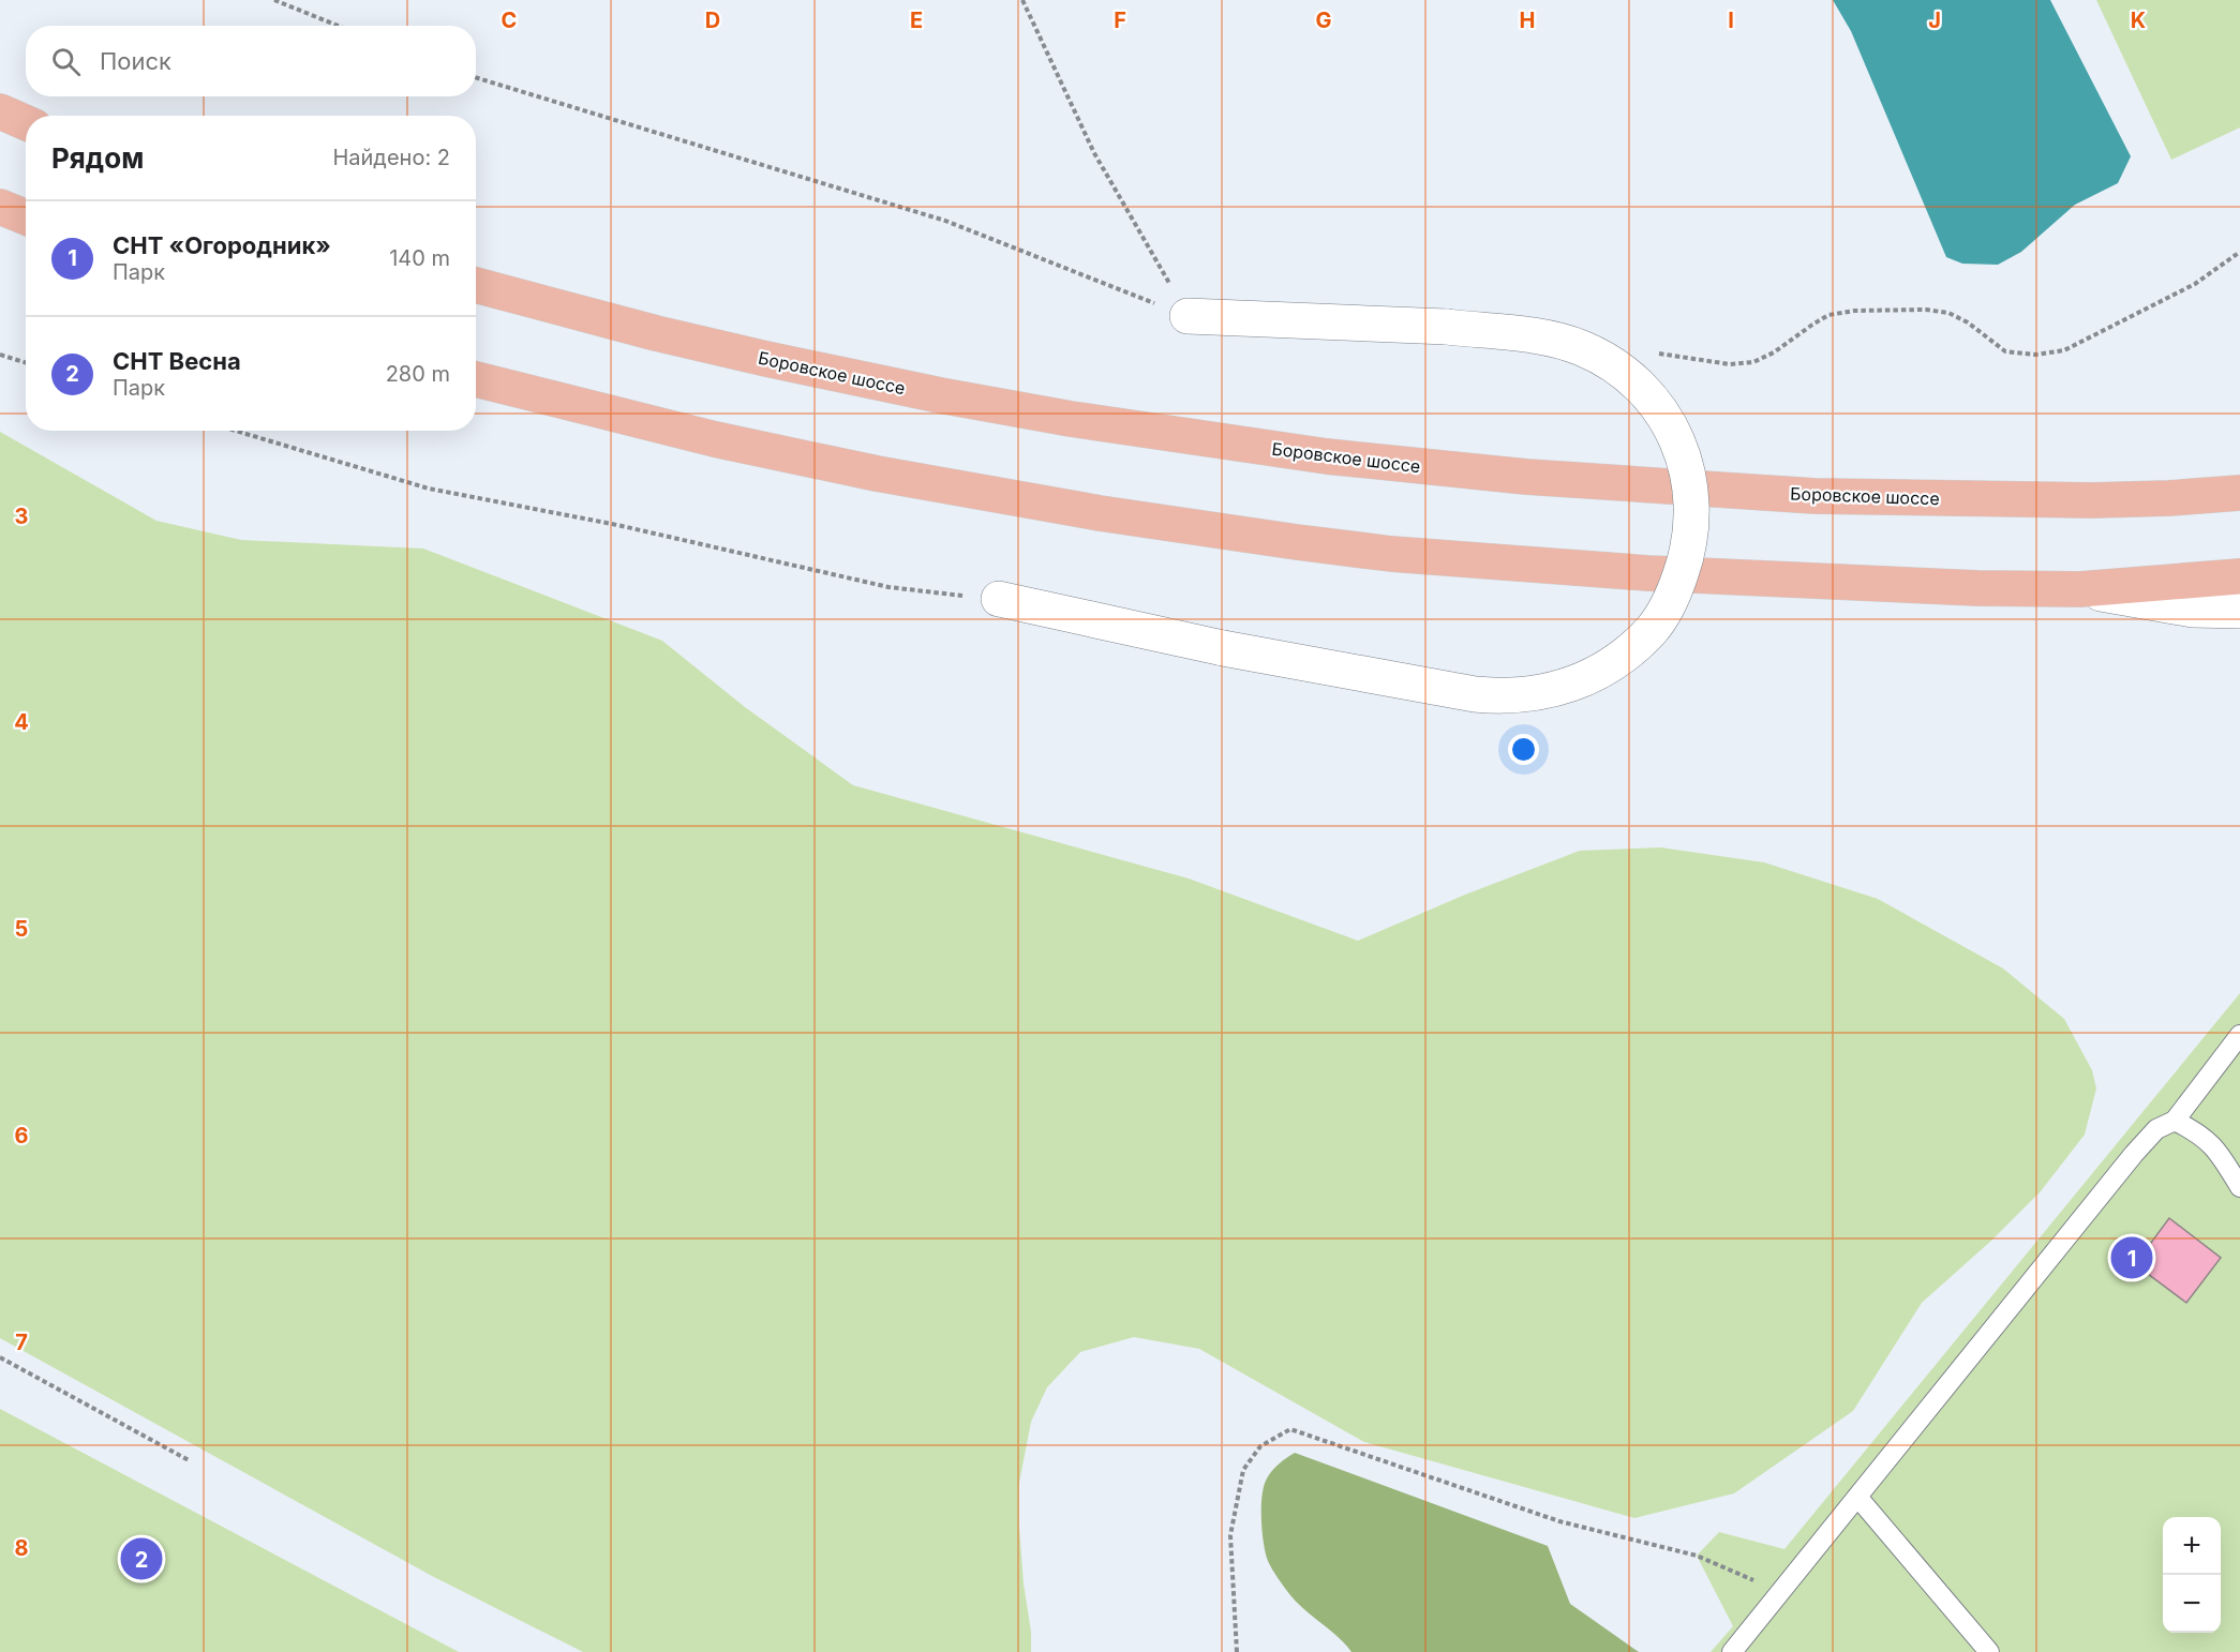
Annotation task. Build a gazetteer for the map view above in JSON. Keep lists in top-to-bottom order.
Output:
{
  "streets": {
    "main road": ["Боровское шоссе"]
  },
  "page": {
    "search": "Поиск",
    "heading": ["Рядом", "Найдено: 2"],
    "list": [
      {
        "mark": "1",
        "name": "СНТ «Огородник»",
        "note": "Парк",
        "value": "140 m"
      },
      {
        "mark": "2",
        "name": "СНТ Весна",
        "note": "Парк",
        "value": "280 m"
      }
    ],
    "pins": ["1", "2"],
    "map_buttons": ["+", "−"]
  },
  "grid": {
    "columns": [
      "C",
      "D",
      "E",
      "F",
      "G",
      "H",
      "I",
      "J",
      "K"
    ],
    "rows": [
      "3",
      "4",
      "5",
      "6",
      "7",
      "8"
    ]
  }
}
